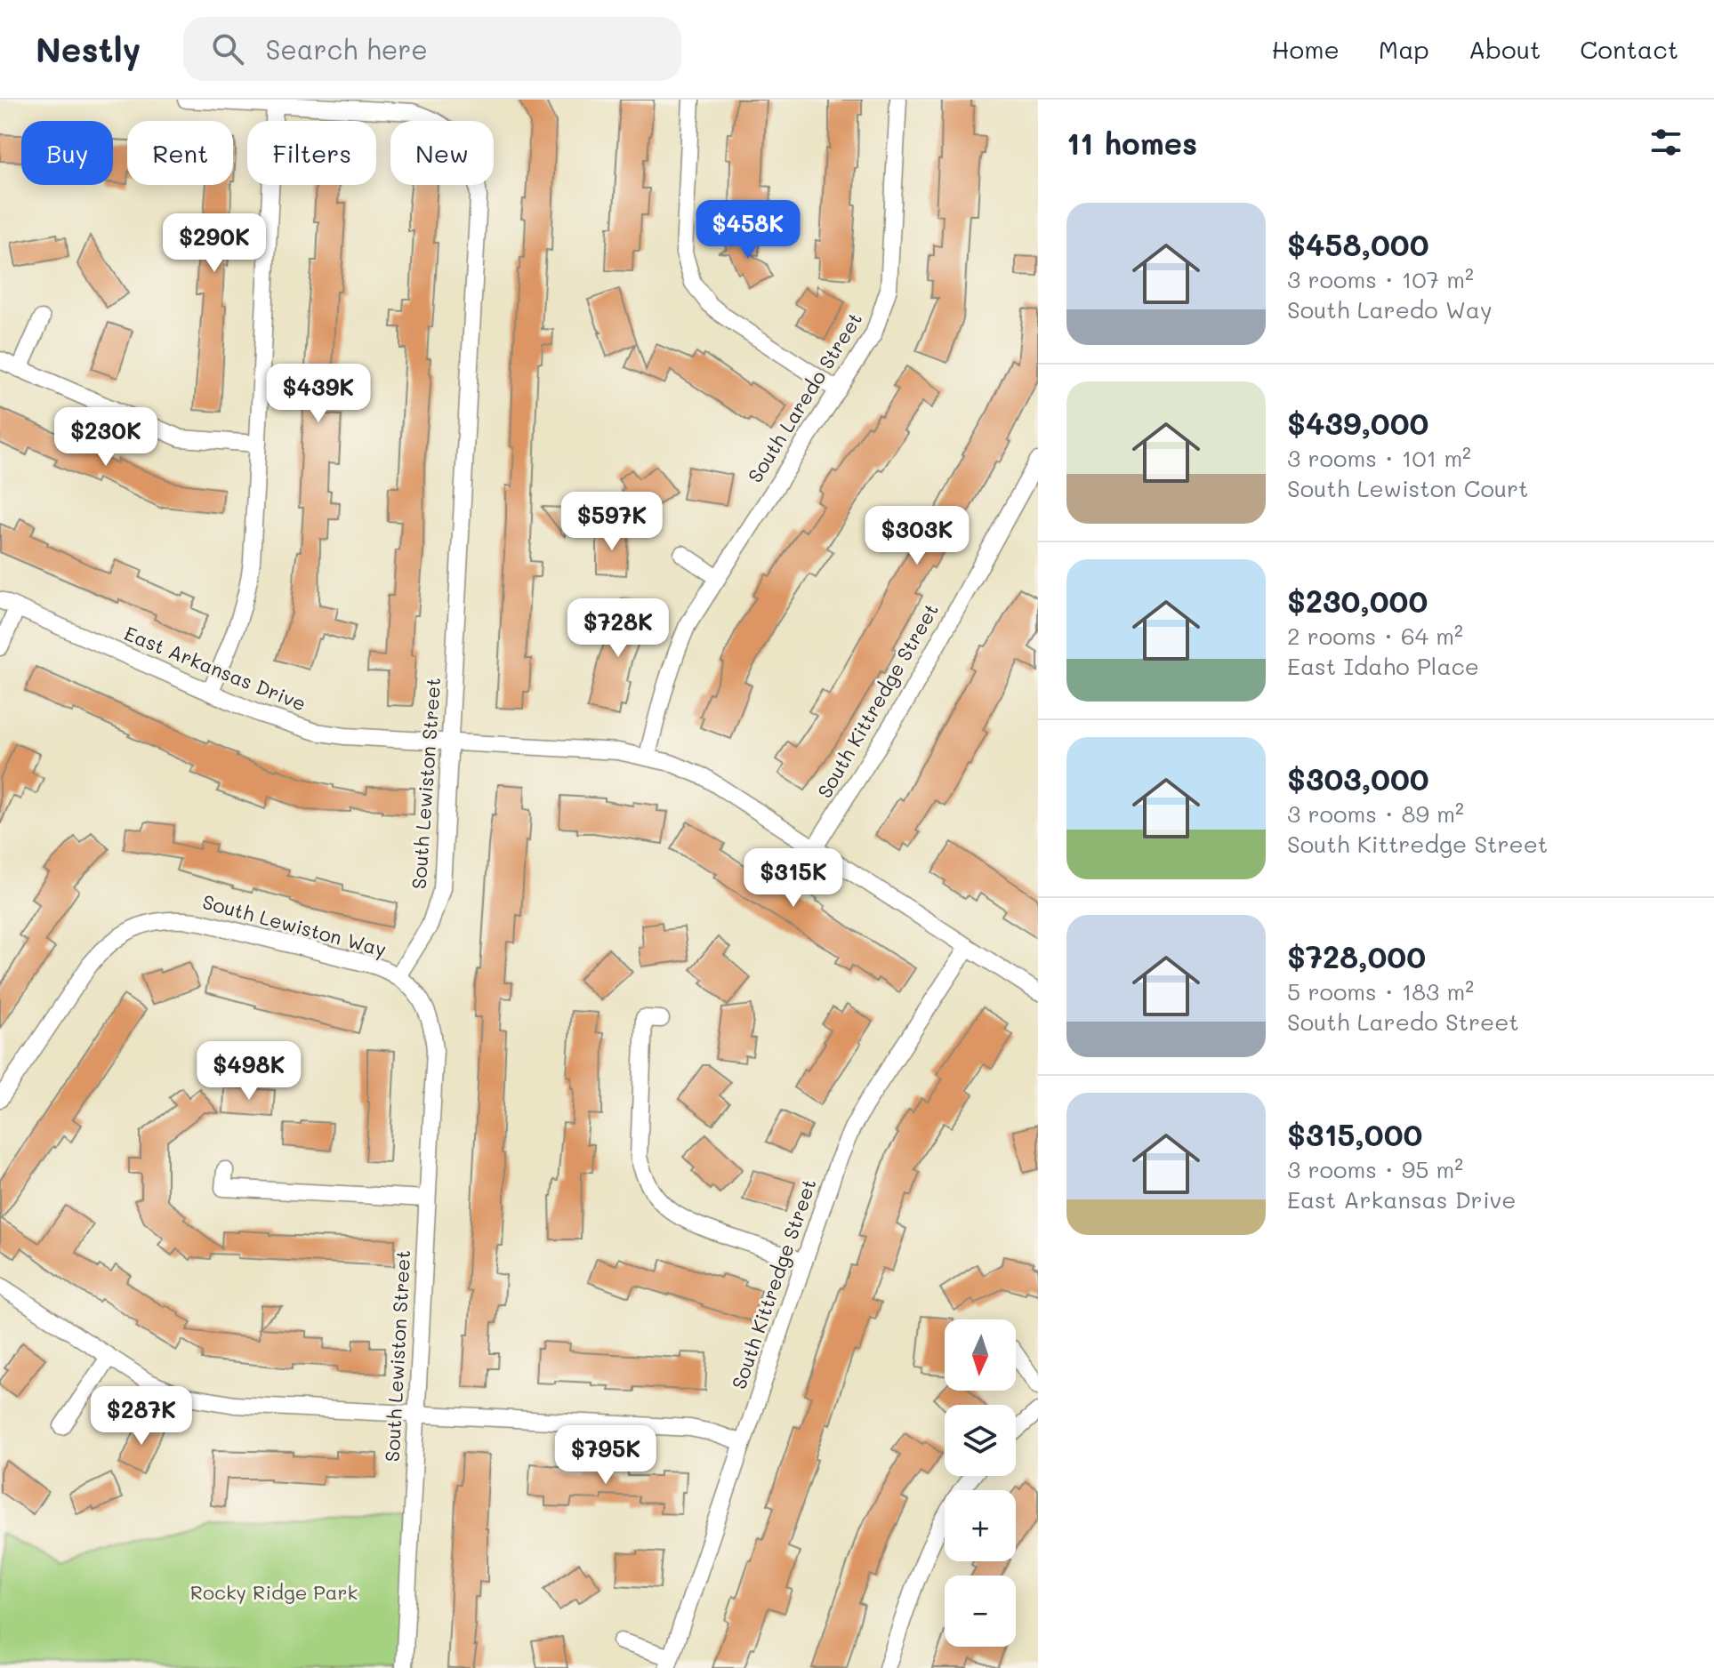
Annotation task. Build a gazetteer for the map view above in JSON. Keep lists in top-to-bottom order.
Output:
{
  "streets": {
    "street": [
      "South Laredo Street",
      "East Arkansas Drive",
      "South Kittredge Street",
      "South Lewiston Street",
      "South Lewiston Way"
    ]
  },
  "crossings": [
    ["South Laredo Street", "East Arkansas Drive"],
    ["East Arkansas Drive", "South Kittredge Street"],
    ["East Arkansas Drive", "South Lewiston Street"],
    ["South Lewiston Street", "South Lewiston Way"]
  ],
  "parks": ["Rocky Ridge Park"],
  "north": "bottom",
  "page": {
    "header": "Nestly",
    "search": "Search here",
    "nav": [
      "Home",
      "Map",
      "About",
      "Contact"
    ],
    "heading": "11 homes",
    "chip": [
      "Buy",
      "Rent",
      "Filters",
      "New"
    ],
    "list": [
      {
        "name": "$458,000",
        "note": "3 rooms · 107 m² · South Laredo Way"
      },
      {
        "name": "$439,000",
        "note": "3 rooms · 101 m² · South Lewiston Court"
      },
      {
        "name": "$230,000",
        "note": "2 rooms · 64 m² · East Idaho Place"
      },
      {
        "name": "$303,000",
        "note": "3 rooms · 89 m² · South Kittredge Street"
      },
      {
        "name": "$728,000",
        "note": "5 rooms · 183 m² · South Laredo Street"
      },
      {
        "name": "$315,000",
        "note": "3 rooms · 95 m² · East Arkansas Drive"
      }
    ],
    "price": [
      "$458K",
      "$290K",
      "$439K",
      "$230K",
      "$597K",
      "$303K",
      "$728K",
      "$315K",
      "$498K",
      "$287K",
      "$795K"
    ],
    "map_buttons": ["+", "−"]
  }
}
